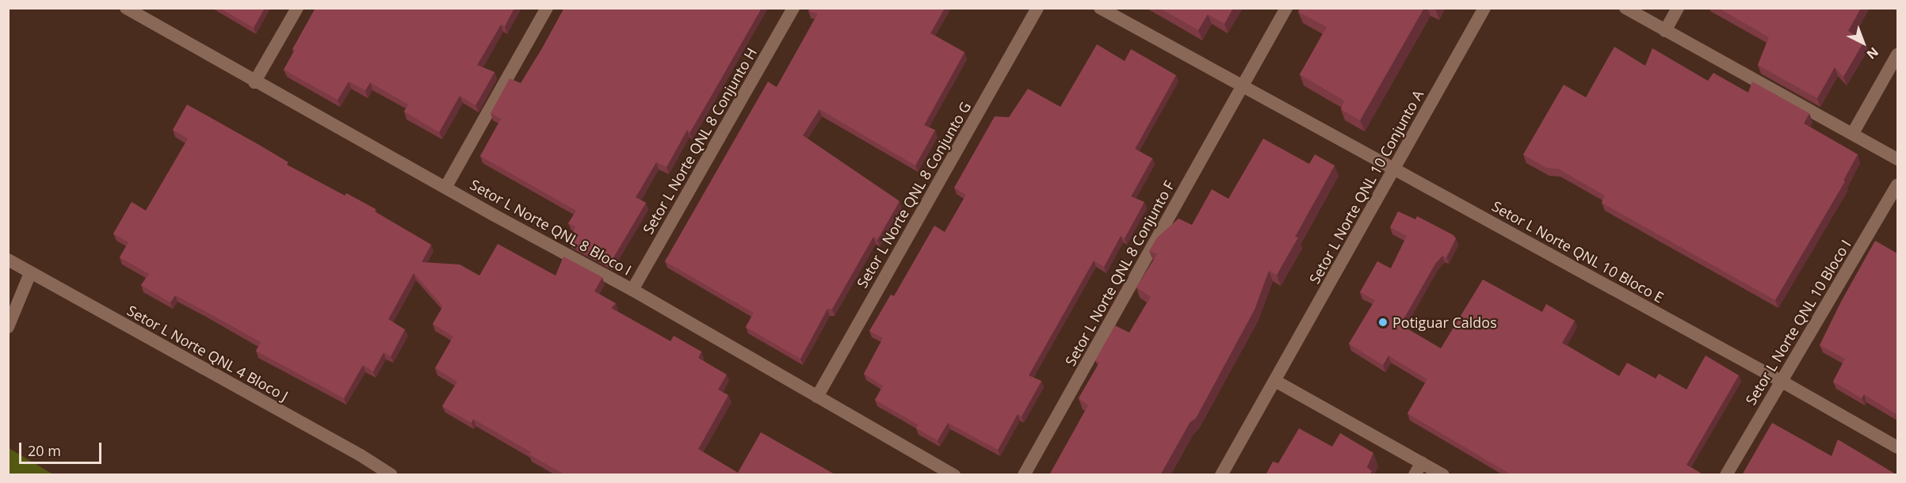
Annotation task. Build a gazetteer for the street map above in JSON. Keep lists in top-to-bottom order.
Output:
{
  "streets": {
    "street": [
      "Setor L Norte QNL 8 Conjunto H",
      "Setor L Norte QNL 10 Conjunto A",
      "Setor L Norte QNL 8 Conjunto G",
      "Setor L Norte QNL 8 Bloco I",
      "Setor L Norte QNL 10 Bloco E",
      "Setor L Norte QNL 8 Conjunto F",
      "Setor L Norte QNL 10 Bloco I",
      "Setor L Norte QNL 4 Bloco J"
    ]
  },
  "crossings": [
    ["Setor L Norte QNL 8 Conjunto H", "Setor L Norte QNL 8 Bloco I"],
    ["Setor L Norte QNL 10 Conjunto A", "Setor L Norte QNL 10 Bloco E"],
    ["Setor L Norte QNL 8 Conjunto G", "Setor L Norte QNL 8 Bloco I"],
    ["Setor L Norte QNL 10 Bloco E", "Setor L Norte QNL 8 Conjunto F"],
    ["Setor L Norte QNL 10 Bloco E", "Setor L Norte QNL 10 Bloco I"]
  ],
  "places": ["Potiguar Caldos"],
  "scale_bar": "20 m",
  "north": "bottom right"
}
